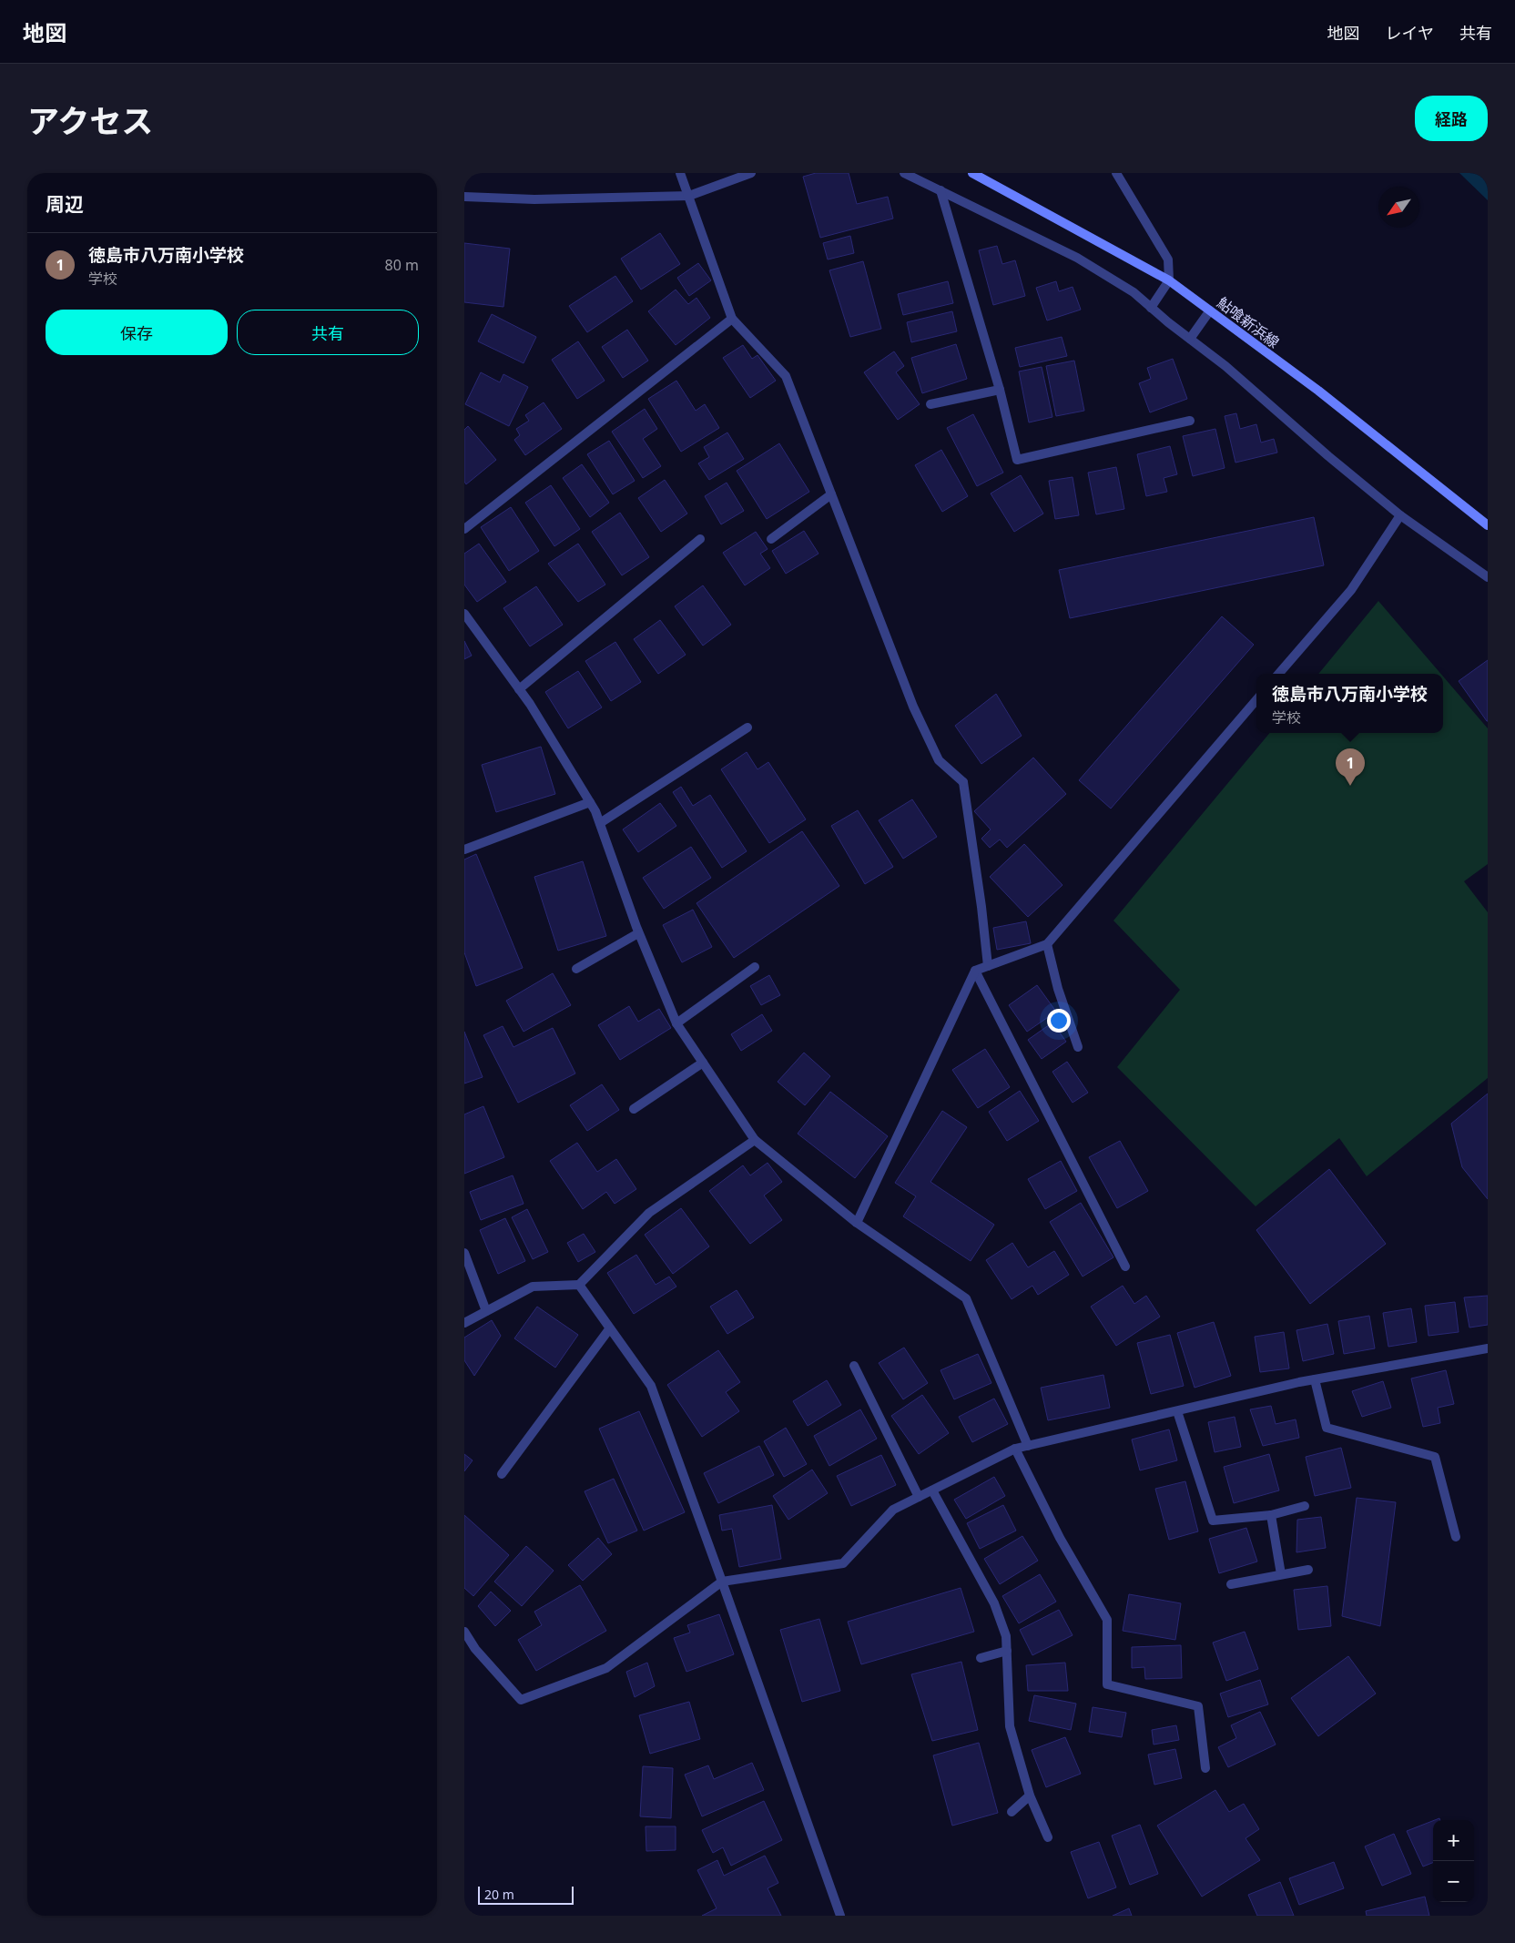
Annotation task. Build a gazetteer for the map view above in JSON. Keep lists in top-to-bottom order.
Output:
{
  "streets": {
    "main road": ["鮎喰新浜線"]
  },
  "scale_bar": "20 m",
  "north": "bottom left",
  "page": {
    "header": "地図",
    "nav": ["地図", "レイヤ", "共有"],
    "title": "アクセス",
    "buttons": [
      "経路",
      ["保存", "共有"]
    ],
    "heading": "周辺",
    "list": [
      {
        "mark": "1",
        "name": "徳島市八万南小学校",
        "note": "学校",
        "value": "80 m"
      }
    ],
    "popup": ["徳島市八万南小学校", "学校"],
    "pins": "1",
    "map_buttons": ["+", "−"],
    "scale": "20 m"
  }
}
